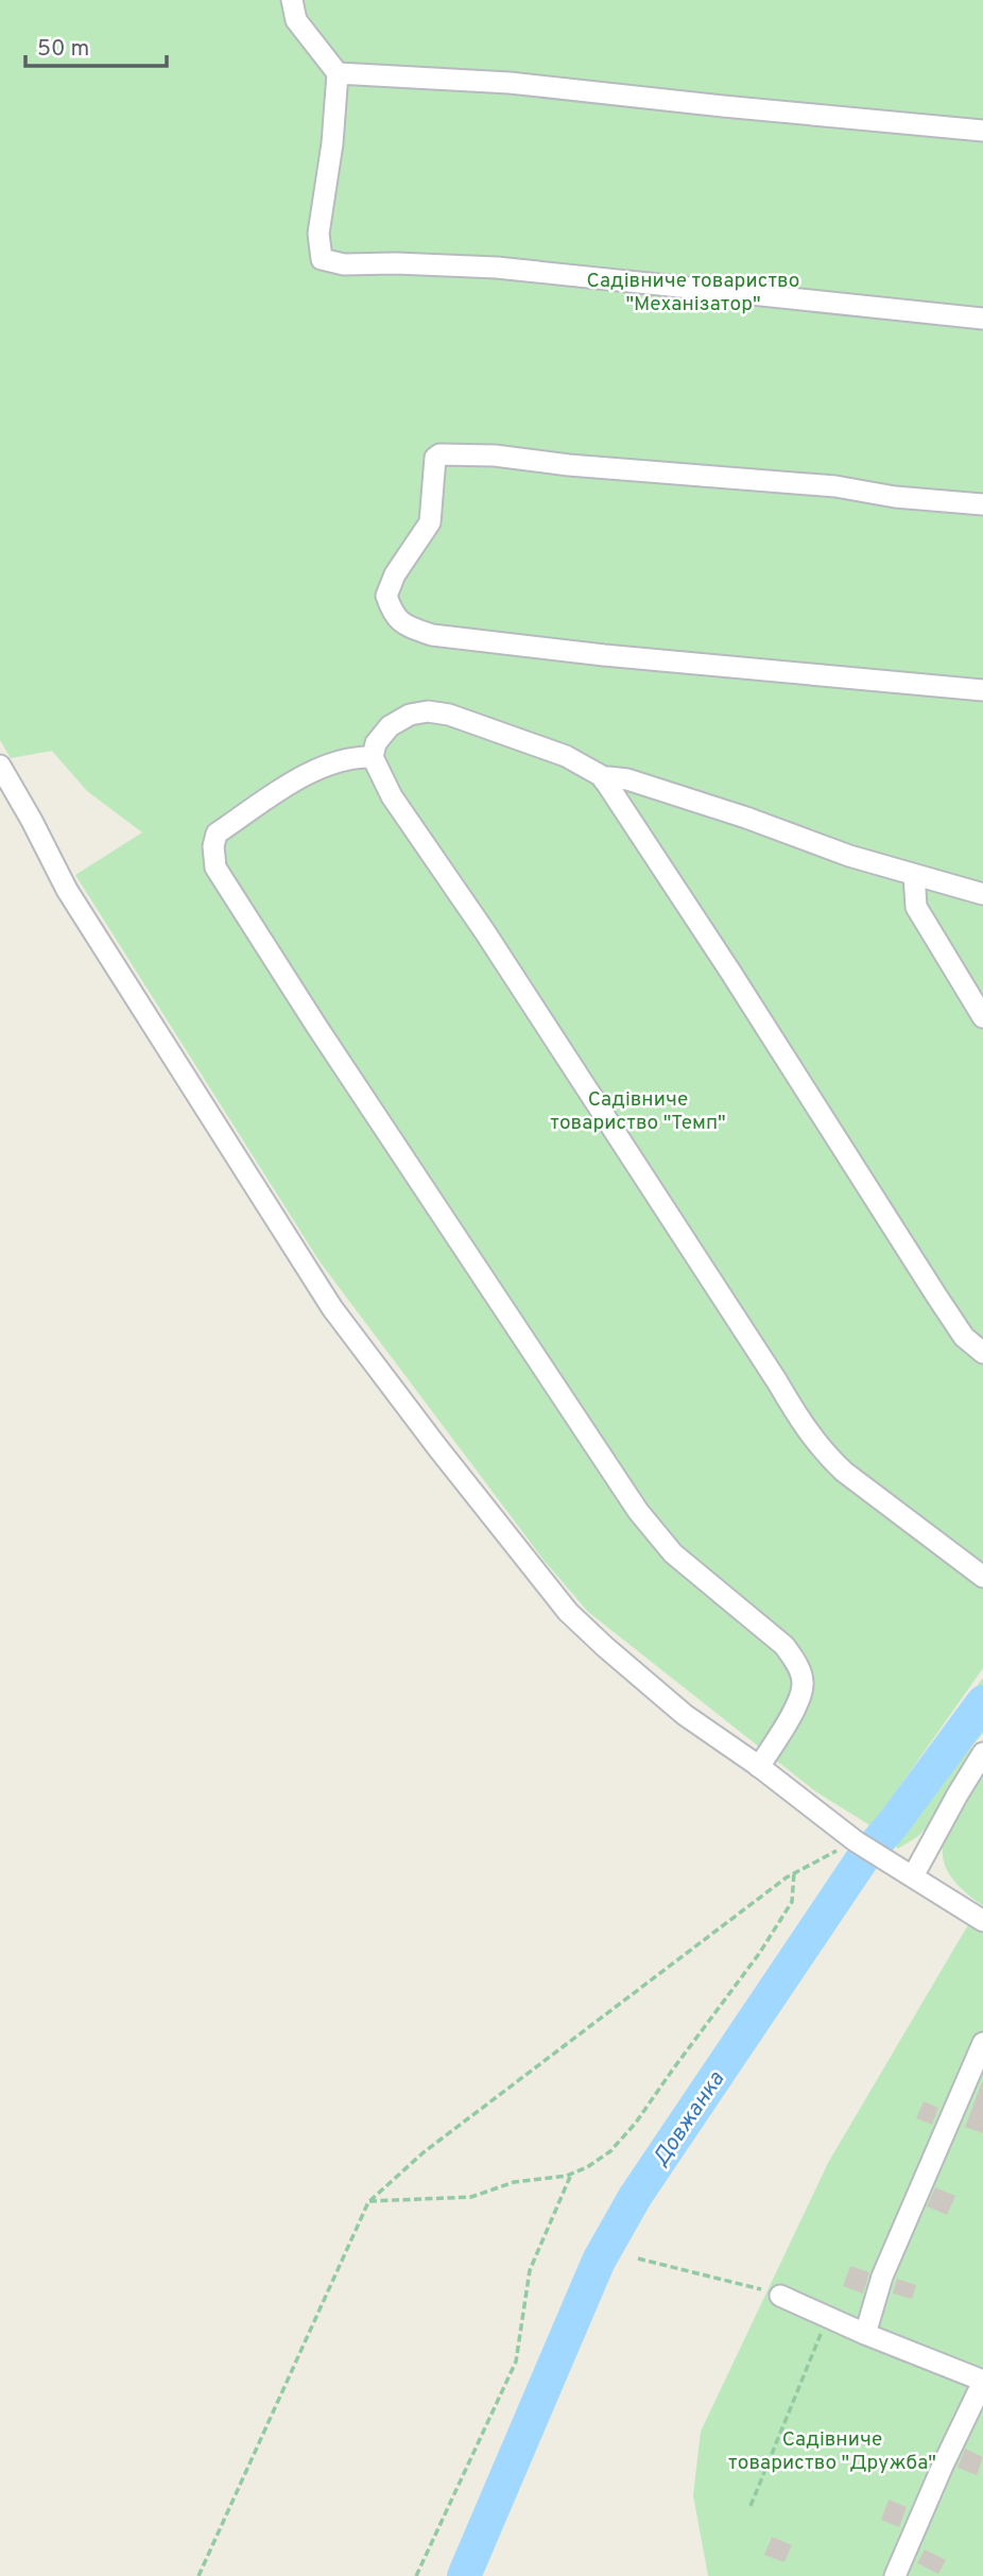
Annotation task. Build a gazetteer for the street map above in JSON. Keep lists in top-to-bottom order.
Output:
{
  "water": ["Довжанка"],
  "parks": ["Садівниче товариство \"Механізатор\"", "Садівниче товариство \"Темп\"", "Садівниче товариство \"Дружба\""],
  "scale_bar": "50 m"
}
